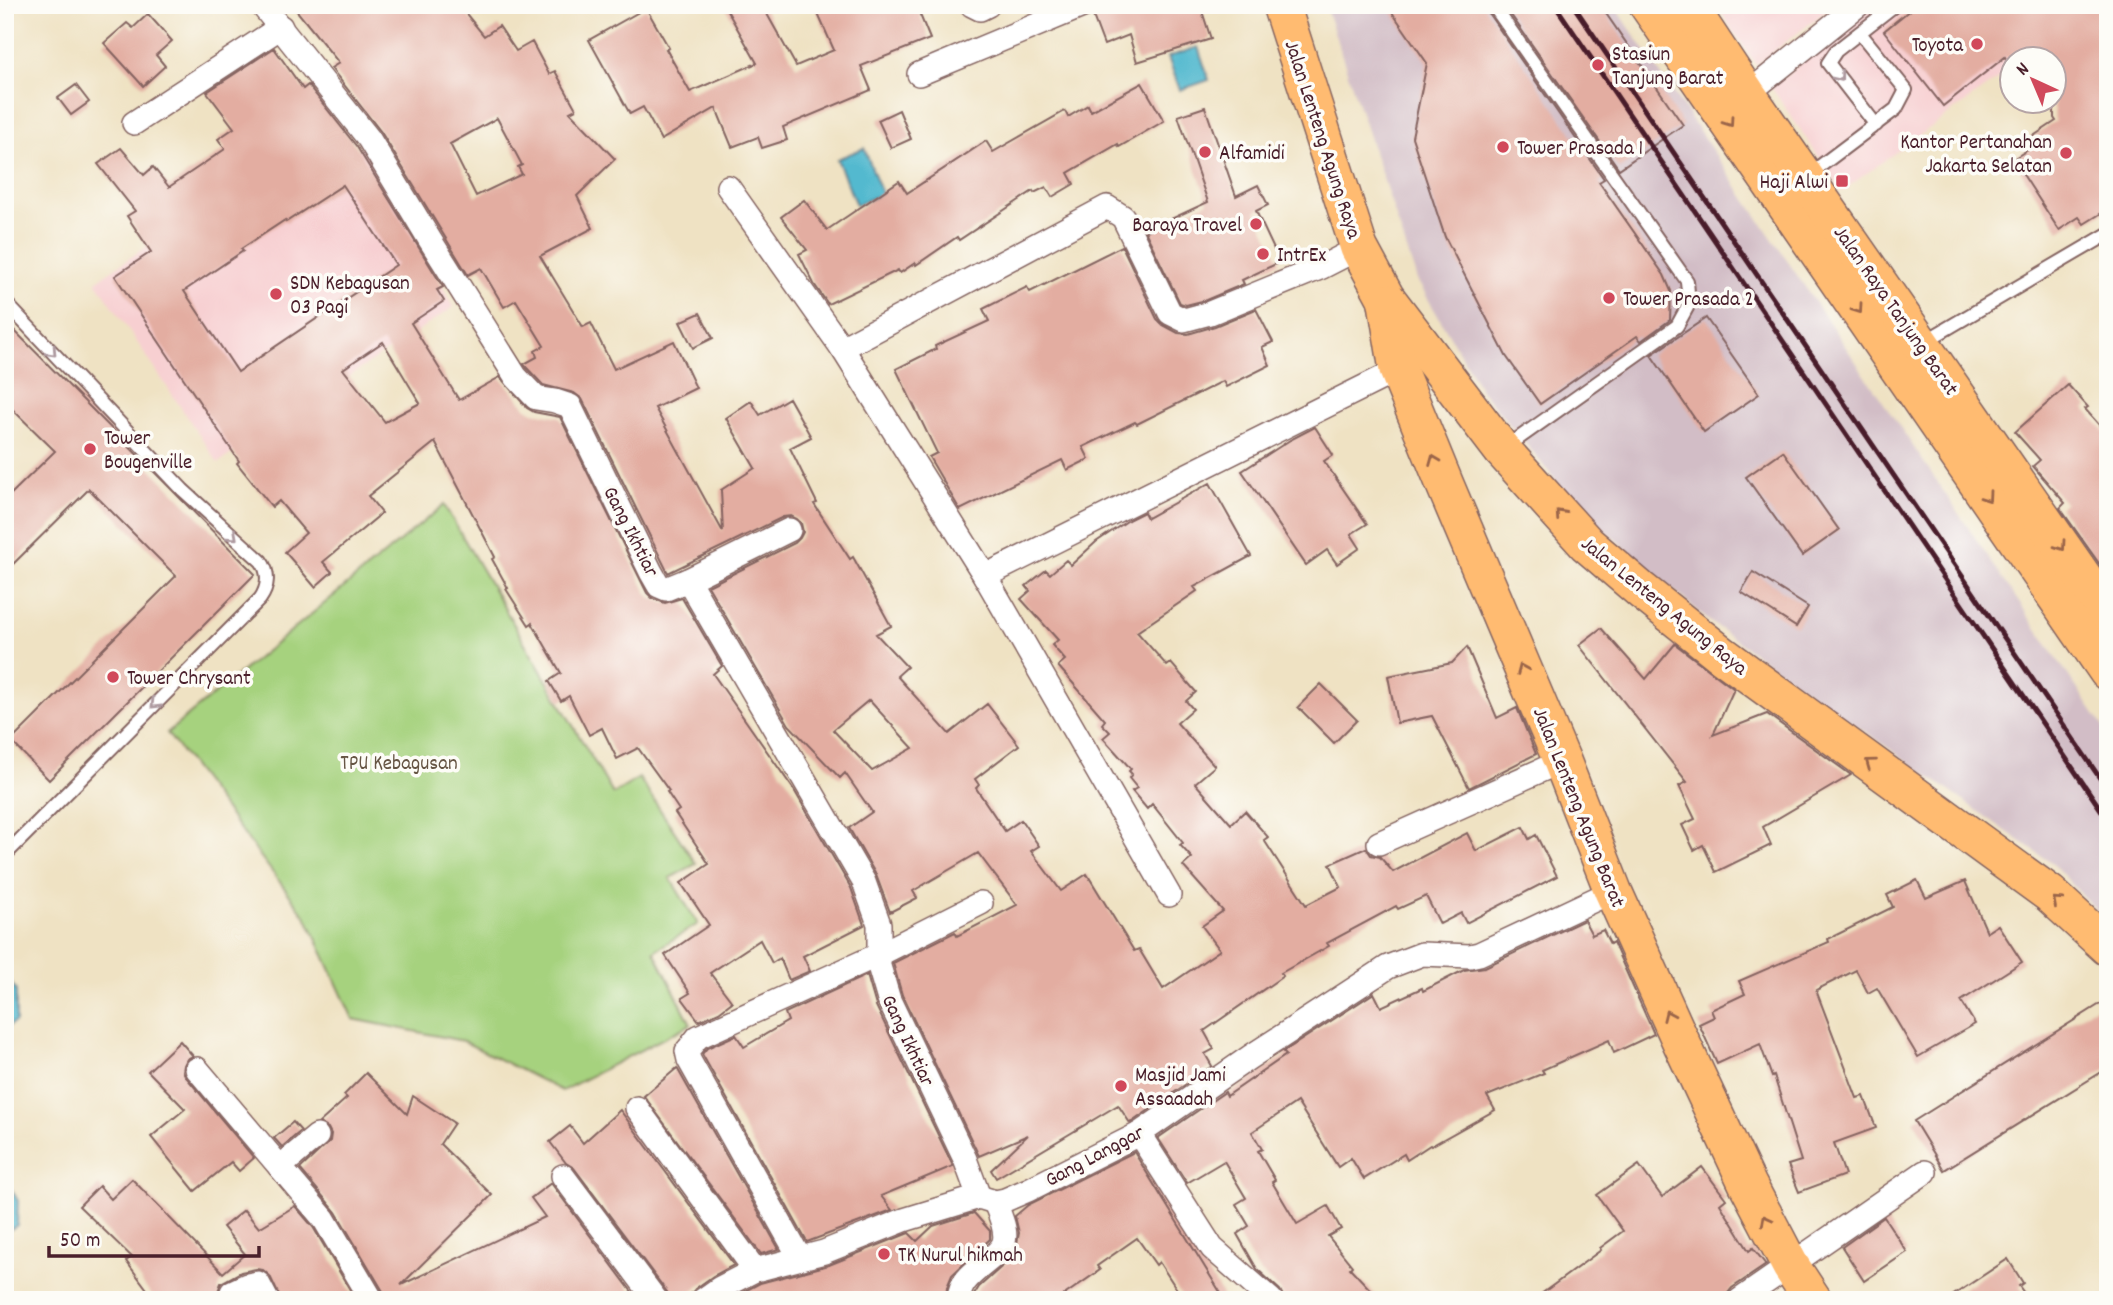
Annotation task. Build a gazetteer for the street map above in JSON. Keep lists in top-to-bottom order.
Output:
{
  "streets": {
    "main road": ["Jalan Lenteng Agung Raya", "Jalan Raya Tanjung Barat", "Jalan Lenteng Agung Barat"],
    "street": ["Gang Ikhtiar", "Gang Langgar"]
  },
  "crossings": [
    ["Jalan Lenteng Agung Raya", "Jalan Lenteng Agung Barat"],
    ["Gang Ikhtiar", "Gang Langgar"],
    ["Jalan Lenteng Agung Barat", "Gang Langgar"]
  ],
  "one_way": ["Jalan Lenteng Agung Barat"],
  "parks": ["TPU Kebagusan"],
  "places": {
    "other": [
      "Toyota",
      "Stasiun Tanjung Barat",
      "Tower Prasada 1",
      "Alfamidi",
      "Kantor Pertanahan Jakarta Selatan",
      "Baraya Travel",
      "IntrEx",
      "SDN Kebagusan 03 Pagi",
      "Tower Prasada 2",
      "Tower Bougenville",
      "Tower Chrysant",
      "Masjid Jami Assaadah",
      "TK Nurul hikmah"
    ],
    "transit": ["Haji Alwi"]
  },
  "scale_bar": "50 m",
  "north": "top left"
}
